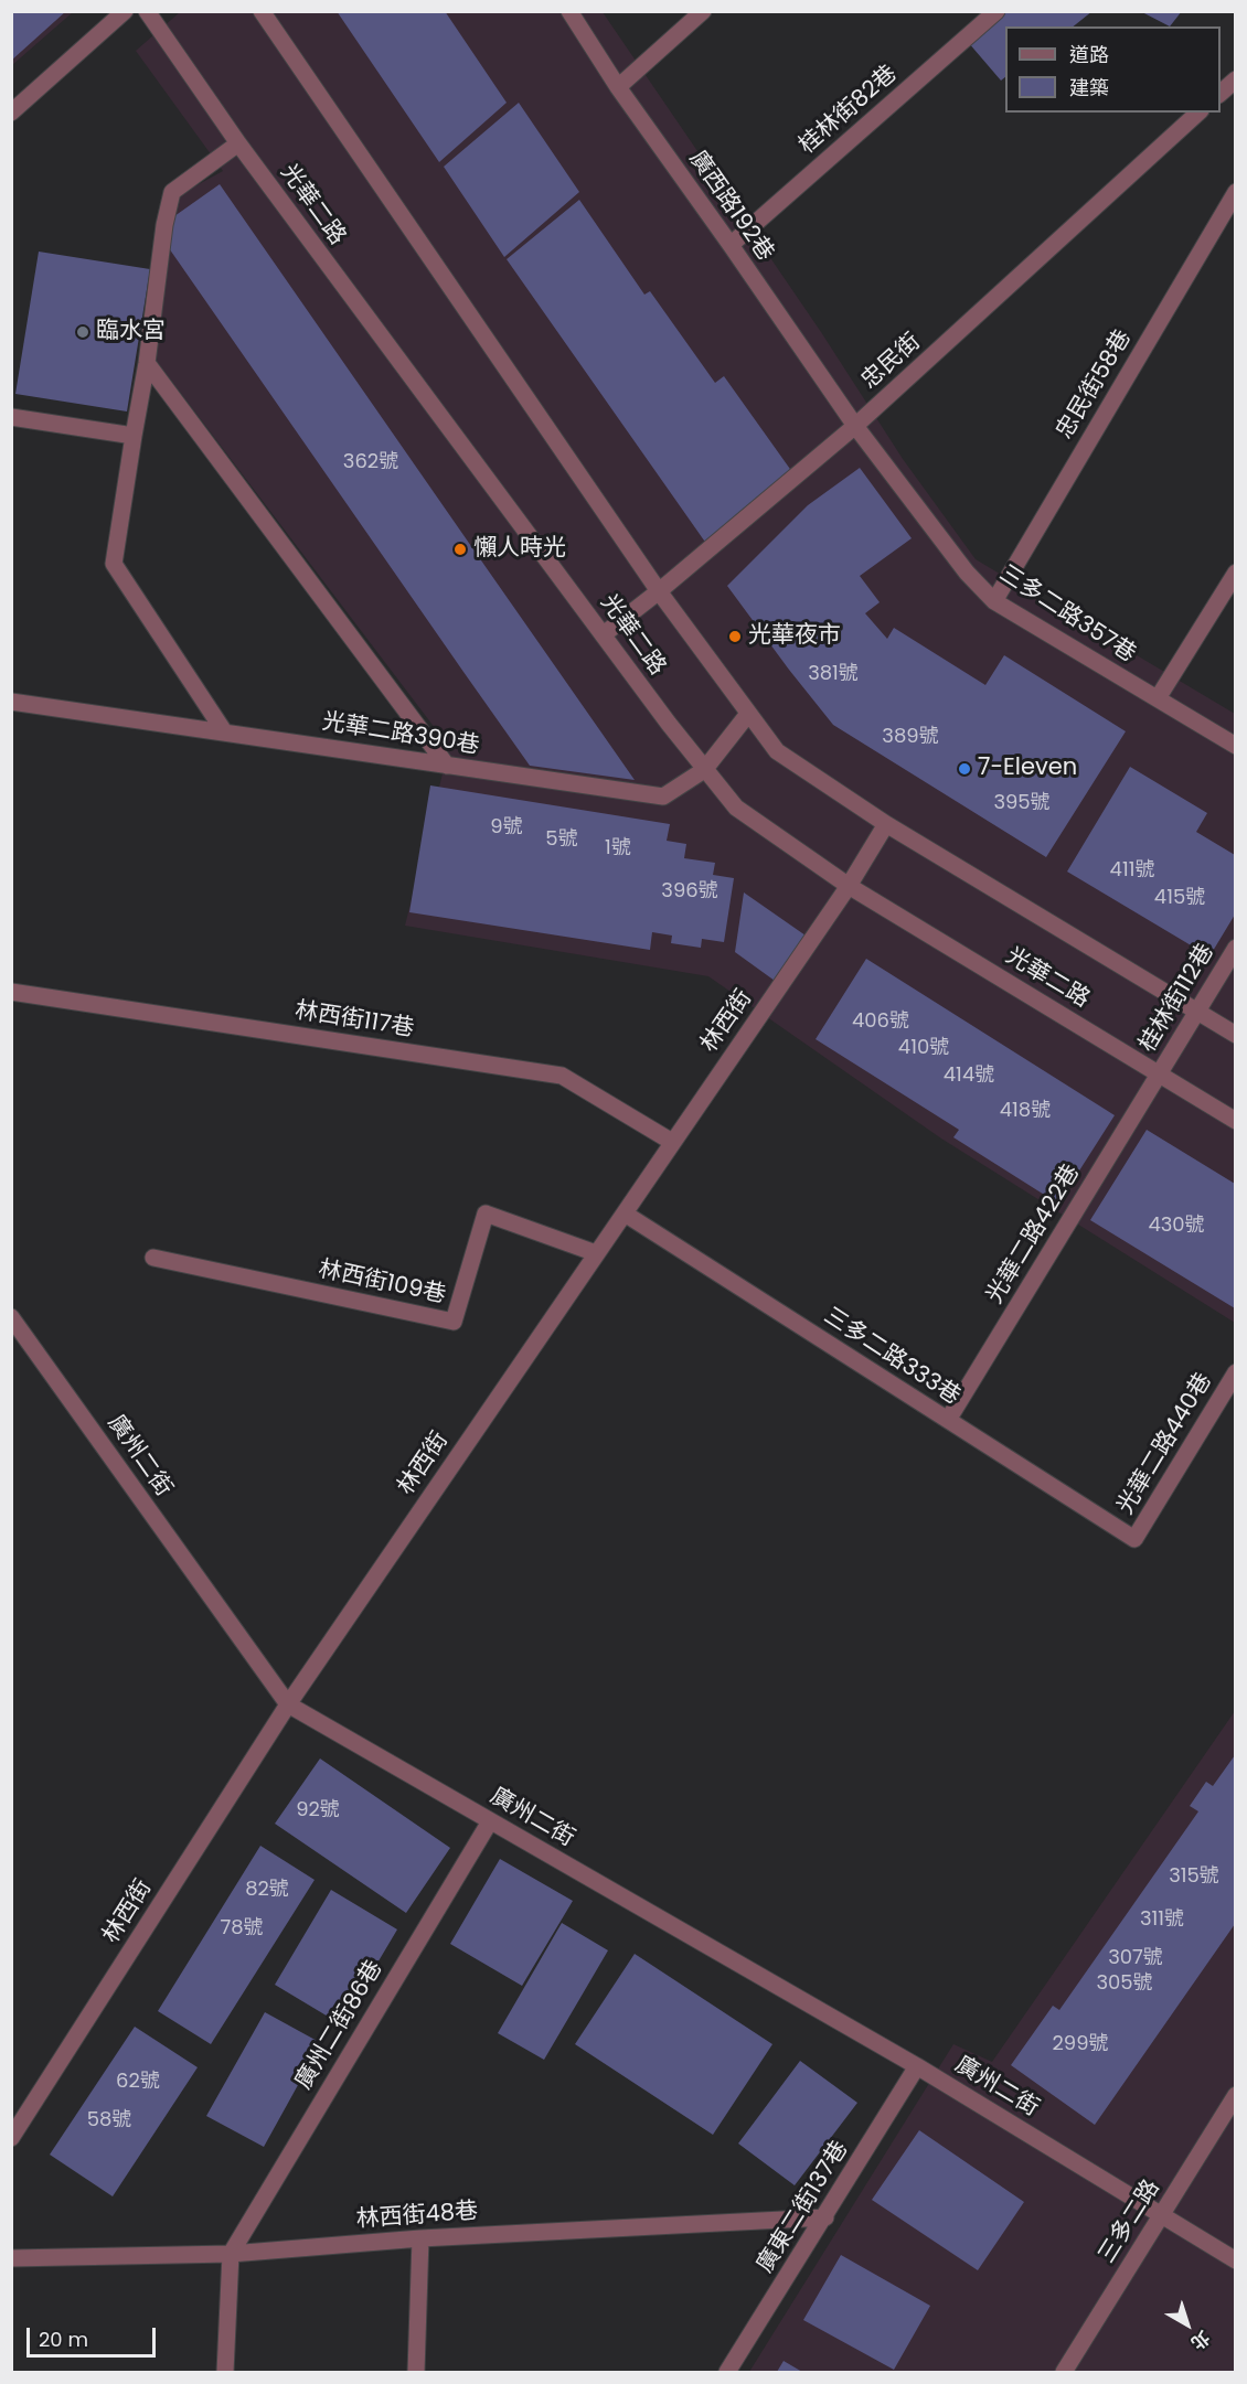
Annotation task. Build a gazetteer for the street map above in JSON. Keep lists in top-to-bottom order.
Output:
{
  "streets": {
    "street": [
      "桂林街82巷",
      "光華二路",
      "廣西路192巷",
      "忠民街",
      "忠民街58巷",
      "三多二路357巷",
      "光華二路390巷",
      "桂林街112巷",
      "林西街117巷",
      "林西街",
      "光華二路422巷",
      "林西街109巷",
      "三多二路333巷",
      "光華二路440巷",
      "廣州二街",
      "廣州二街86巷",
      "廣東二街137巷",
      "林西街48巷",
      "三多二路"
    ]
  },
  "crossings": [
    ["桂林街82巷", "廣西路192巷"],
    ["光華二路", "忠民街"],
    ["光華二路", "光華二路390巷"],
    ["光華二路", "桂林街112巷"],
    ["光華二路", "林西街"],
    ["光華二路", "光華二路422巷"],
    ["廣西路192巷", "忠民街"],
    ["廣西路192巷", "三多二路357巷"],
    ["忠民街", "三多二路357巷"],
    ["忠民街58巷", "三多二路357巷"],
    ["桂林街112巷", "光華二路422巷"],
    ["林西街117巷", "林西街"],
    ["林西街", "林西街109巷"],
    ["林西街", "三多二路333巷"],
    ["林西街", "廣州二街"],
    ["光華二路422巷", "三多二路333巷"],
    ["三多二路333巷", "光華二路440巷"],
    ["廣州二街", "廣州二街86巷"],
    ["廣州二街", "廣東二街137巷"],
    ["廣州二街", "三多二路"],
    ["廣州二街86巷", "林西街48巷"],
    ["廣東二街137巷", "林西街48巷"]
  ],
  "places": [
    "臨水宮",
    "懶人時光",
    "光華夜市",
    "7-Eleven"
  ],
  "house_numbers": [
    "362號",
    "381號",
    "389號",
    "395號",
    "9號",
    "5號",
    "1號",
    "411號",
    "396號",
    "415號",
    "406號",
    "410號",
    "414號",
    "418號",
    "430號",
    "92號",
    "315號",
    "82號",
    "311號",
    "78號",
    "307號",
    "305號",
    "299號",
    "62號",
    "58號"
  ],
  "legend": ["道路", "建築"],
  "scale_bar": "20 m",
  "north": "bottom right"
}
